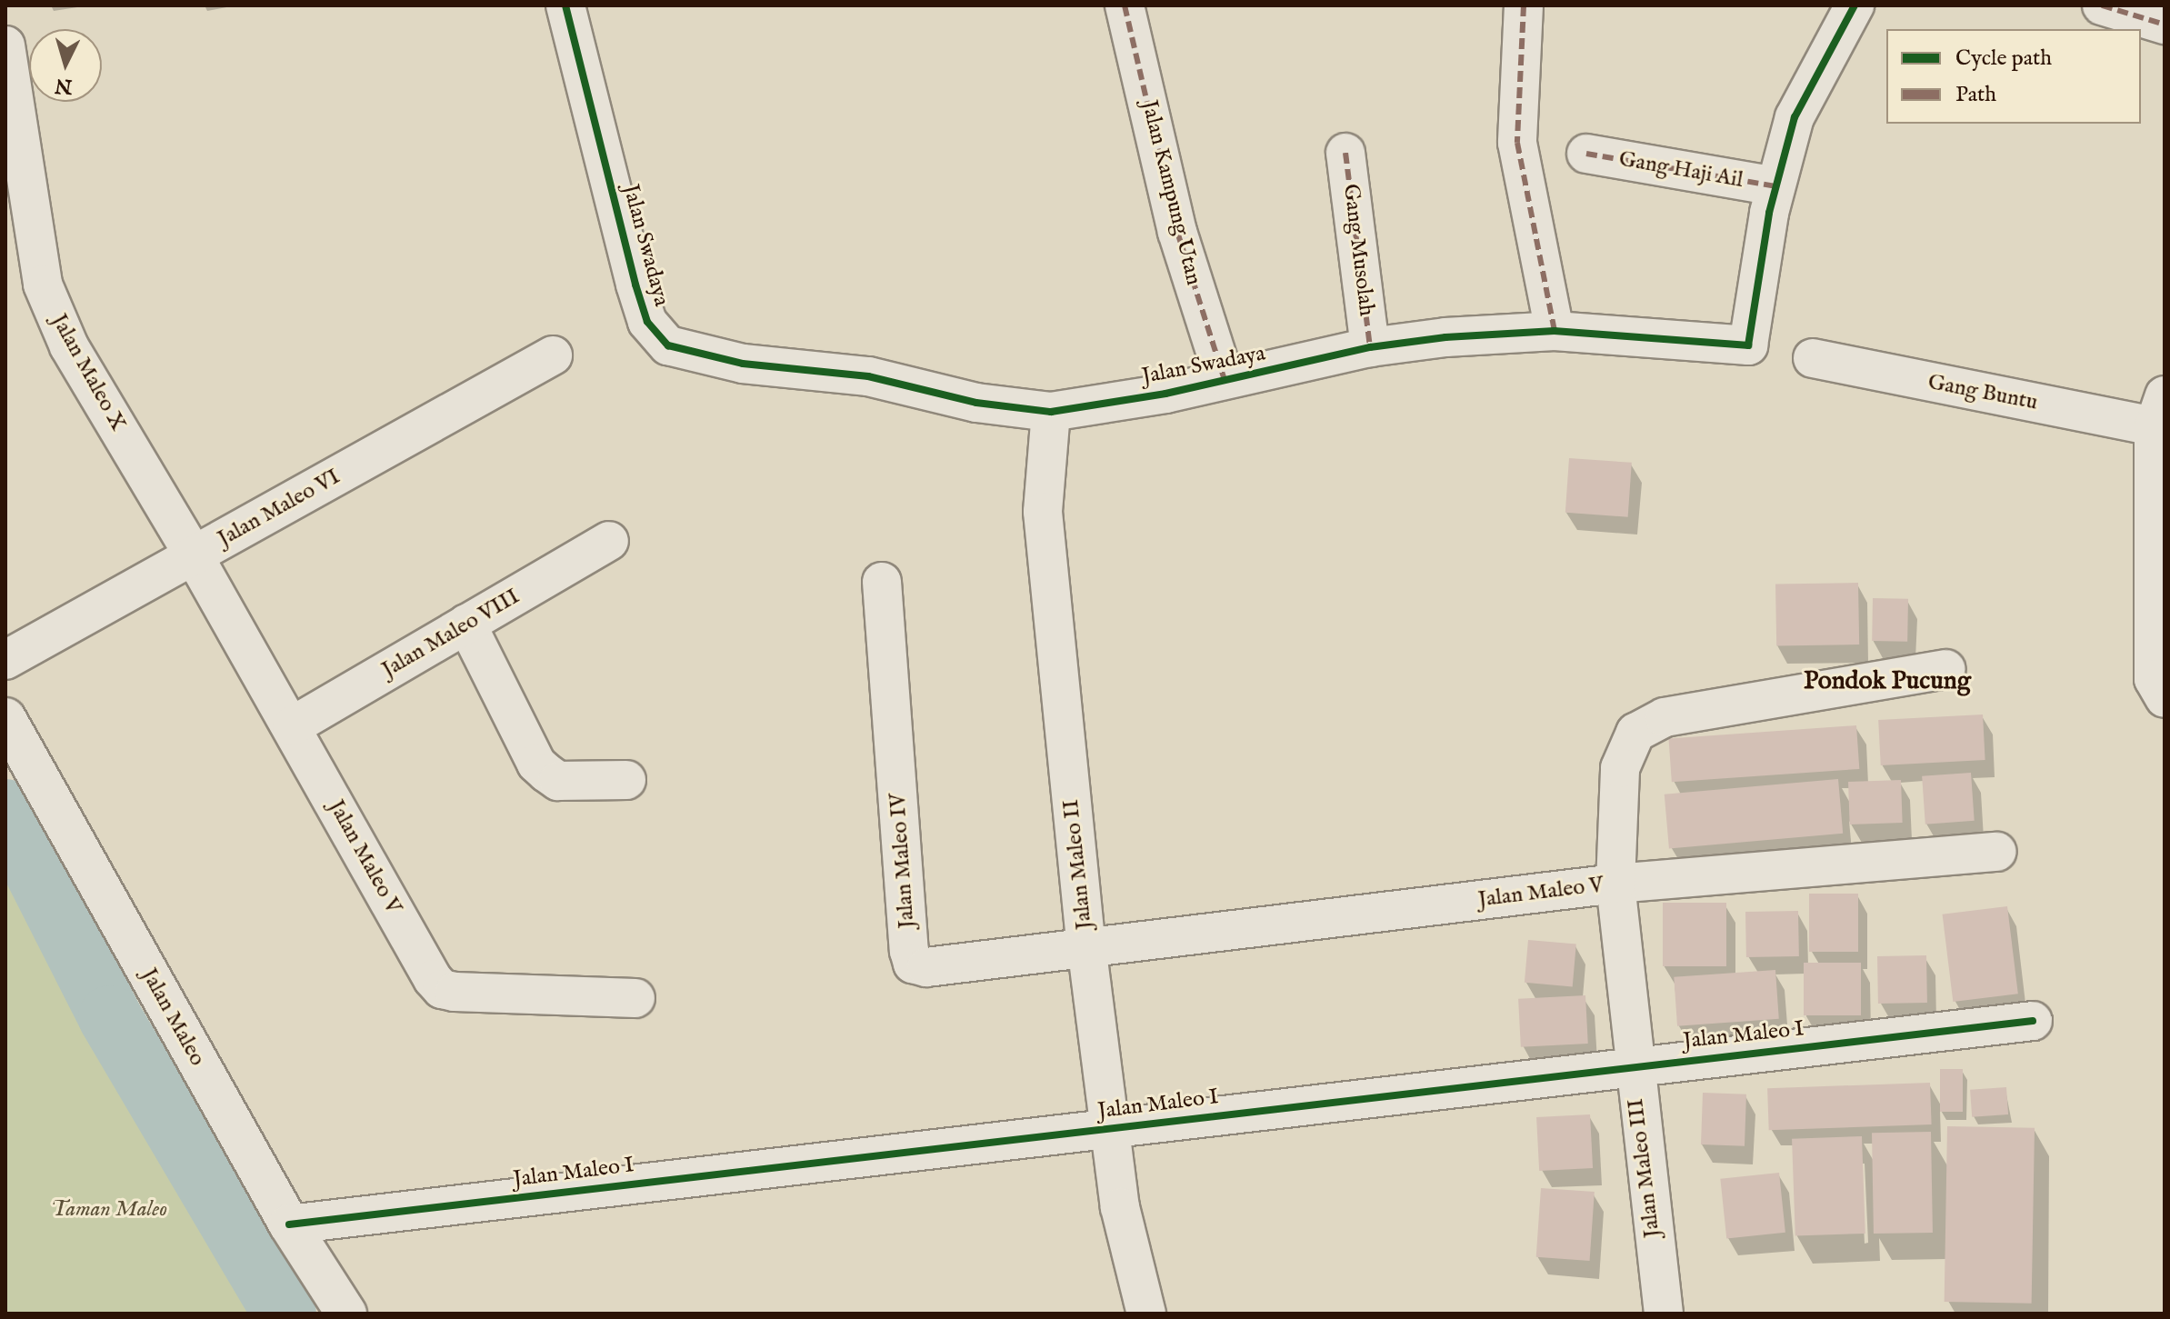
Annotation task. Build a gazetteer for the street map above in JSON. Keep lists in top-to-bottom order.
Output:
{
  "streets": {
    "street": [
      "Gang Haji Ail",
      "Jalan Kampung Utan",
      "Jalan Swadaya",
      "Gang Musolah",
      "Jalan Maleo X",
      "Gang Buntu",
      "Jalan Maleo VI",
      "Jalan Maleo VIII",
      "Jalan Maleo V",
      "Jalan Maleo IV",
      "Jalan Maleo II",
      "Jalan Maleo",
      "Jalan Maleo I",
      "Jalan Maleo III"
    ]
  },
  "crossings": [
    ["Gang Haji Ail", "Jalan Swadaya"],
    ["Jalan Kampung Utan", "Jalan Swadaya"],
    ["Jalan Swadaya", "Gang Musolah"],
    ["Jalan Swadaya", "Jalan Maleo II"],
    ["Jalan Maleo X", "Jalan Maleo VI"],
    ["Jalan Maleo X", "Jalan Maleo V"],
    ["Jalan Maleo VI", "Jalan Maleo V"],
    ["Jalan Maleo VIII", "Jalan Maleo V"],
    ["Jalan Maleo V", "Jalan Maleo IV"],
    ["Jalan Maleo V", "Jalan Maleo II"],
    ["Jalan Maleo V", "Jalan Maleo III"],
    ["Jalan Maleo IV", "Jalan Maleo II"],
    ["Jalan Maleo II", "Jalan Maleo I"],
    ["Jalan Maleo", "Jalan Maleo I"],
    ["Jalan Maleo I", "Jalan Maleo III"]
  ],
  "districts": ["Pondok Pucung"],
  "parks": ["Taman Maleo"],
  "legend": ["Cycle path", "Path"],
  "north": "bottom"
}
